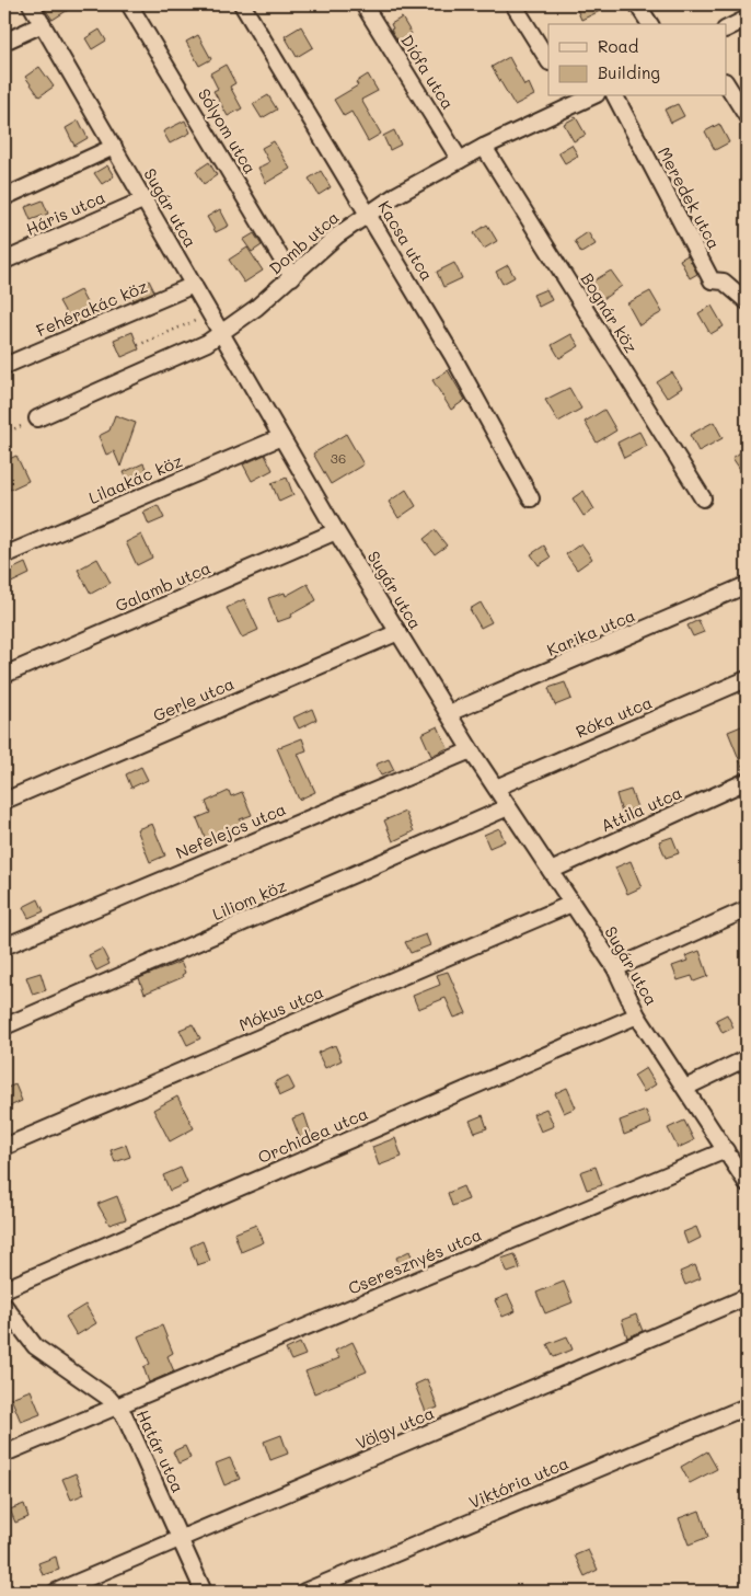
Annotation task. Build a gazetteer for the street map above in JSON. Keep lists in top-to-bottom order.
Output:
{
  "streets": {
    "street": [
      "Diófa utca",
      "Sólyom utca",
      "Meredek utca",
      "Sugár utca",
      "Háris utca",
      "Kacsa utca",
      "Domb utca",
      "Fehérakác köz",
      "Bognár köz",
      "Lilaakác köz",
      "Galamb utca",
      "Karika utca",
      "Gerle utca",
      "Róka utca",
      "Attila utca",
      "Nefelejcs utca",
      "Liliom köz",
      "Mókus utca",
      "Orchidea utca",
      "Cseresznyés utca",
      "Völgy utca",
      "Határ utca",
      "Viktória utca"
    ]
  },
  "crossings": [
    ["Diófa utca", "Domb utca"],
    ["Sólyom utca", "Domb utca"],
    ["Sugár utca", "Háris utca"],
    ["Sugár utca", "Domb utca"],
    ["Sugár utca", "Fehérakác köz"],
    ["Sugár utca", "Lilaakác köz"],
    ["Sugár utca", "Galamb utca"],
    ["Sugár utca", "Karika utca"],
    ["Sugár utca", "Gerle utca"],
    ["Sugár utca", "Róka utca"],
    ["Sugár utca", "Attila utca"],
    ["Sugár utca", "Nefelejcs utca"],
    ["Sugár utca", "Liliom köz"],
    ["Sugár utca", "Mókus utca"],
    ["Sugár utca", "Orchidea utca"],
    ["Sugár utca", "Cseresznyés utca"],
    ["Kacsa utca", "Domb utca"],
    ["Domb utca", "Bognár köz"],
    ["Cseresznyés utca", "Határ utca"],
    ["Völgy utca", "Határ utca"]
  ],
  "house_numbers": ["36"],
  "legend": ["Road", "Building"]
}
